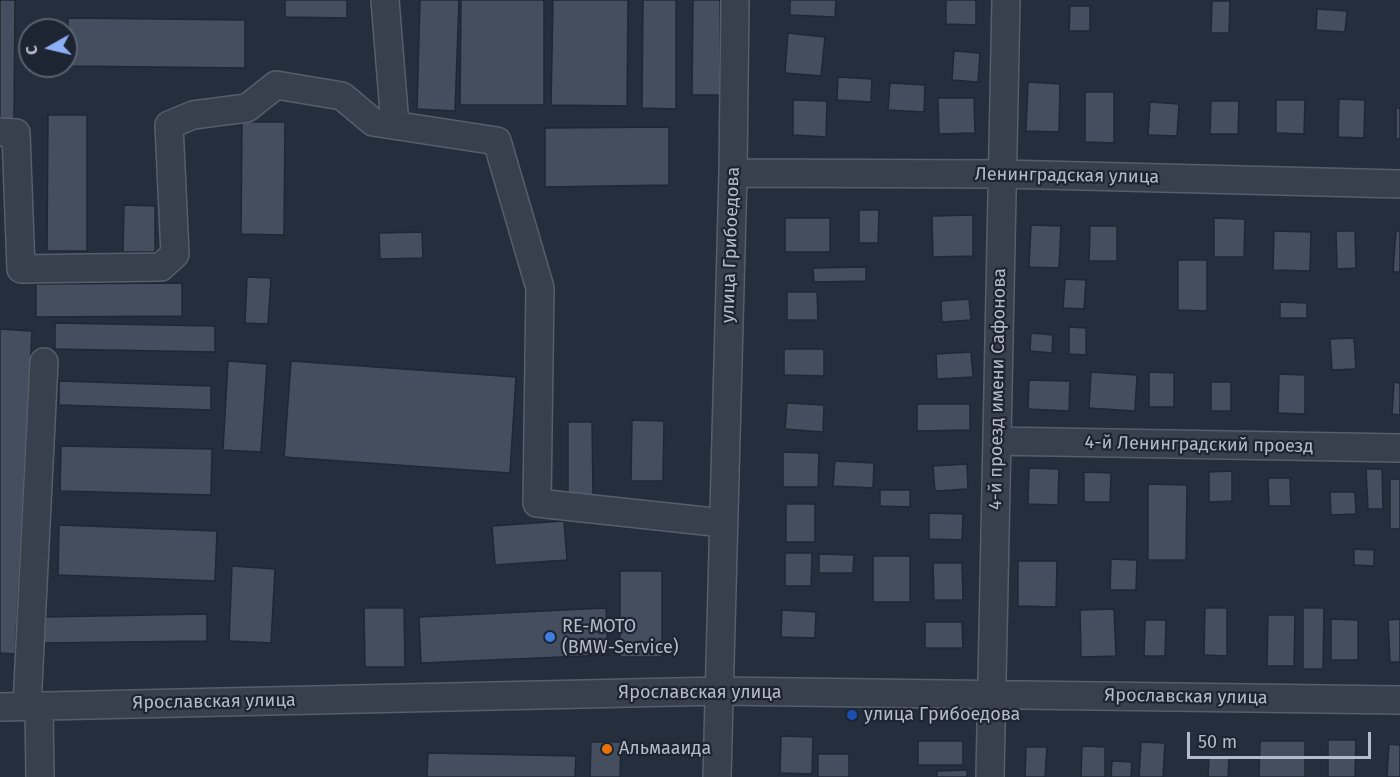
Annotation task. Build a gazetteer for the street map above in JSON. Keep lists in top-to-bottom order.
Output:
{
  "streets": {
    "street": [
      "Ленинградская улица",
      "улица Грибоедова",
      "4-й проезд имени Сафонова",
      "4-й Ленинградский проезд",
      "Ярославская улица"
    ]
  },
  "crossings": [
    ["Ленинградская улица", "улица Грибоедова"],
    ["Ленинградская улица", "4-й проезд имени Сафонова"],
    ["улица Грибоедова", "Ярославская улица"],
    ["4-й проезд имени Сафонова", "4-й Ленинградский проезд"],
    ["4-й проезд имени Сафонова", "Ярославская улица"]
  ],
  "places": ["RE-MOTO (BMW-Service)", "улица Грибоедова", "Альмааида"],
  "scale_bar": "50 m",
  "north": "left"
}
